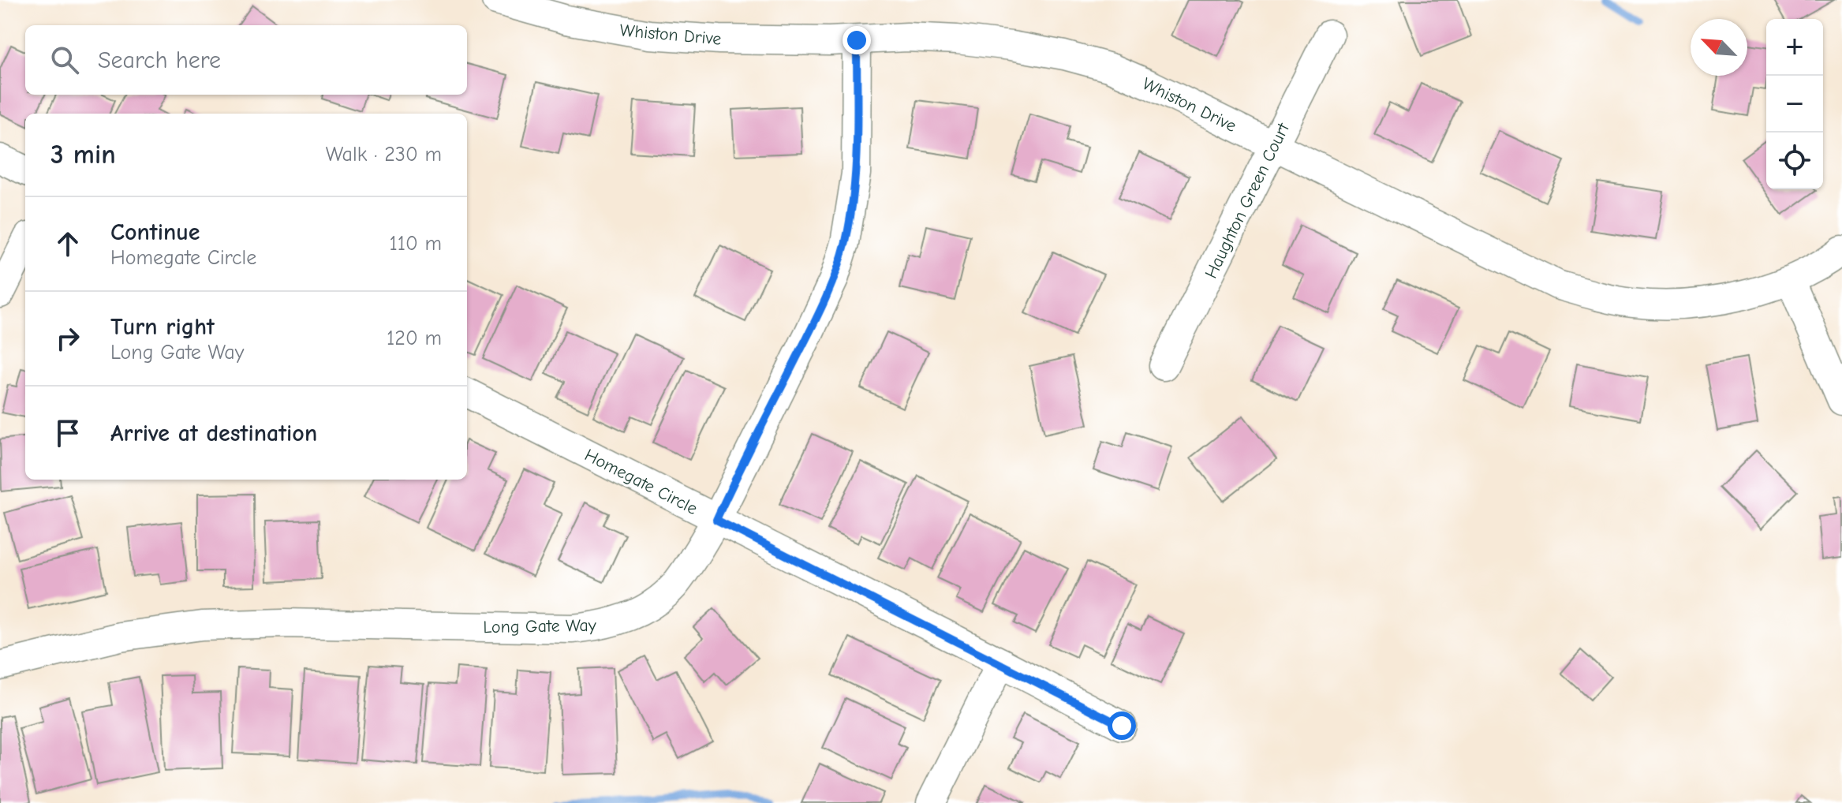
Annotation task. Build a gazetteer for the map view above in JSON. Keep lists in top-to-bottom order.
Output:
{
  "streets": {
    "street": [
      "Whiston Drive",
      "Haughton Green Court",
      "Homegate Circle",
      "Long Gate Way"
    ]
  },
  "crossings": [
    ["Whiston Drive", "Haughton Green Court"],
    ["Whiston Drive", "Long Gate Way"],
    ["Homegate Circle", "Long Gate Way"]
  ],
  "north": "top left",
  "page": {
    "map_buttons": ["+", "−"],
    "search": "Search here",
    "heading": ["3 min", "Walk · 230 m"],
    "list": [
      ["Continue", "Homegate Circle", "110 m"],
      ["Turn right", "Long Gate Way", "120 m"],
      "Arrive at destination"
    ]
  }
}
